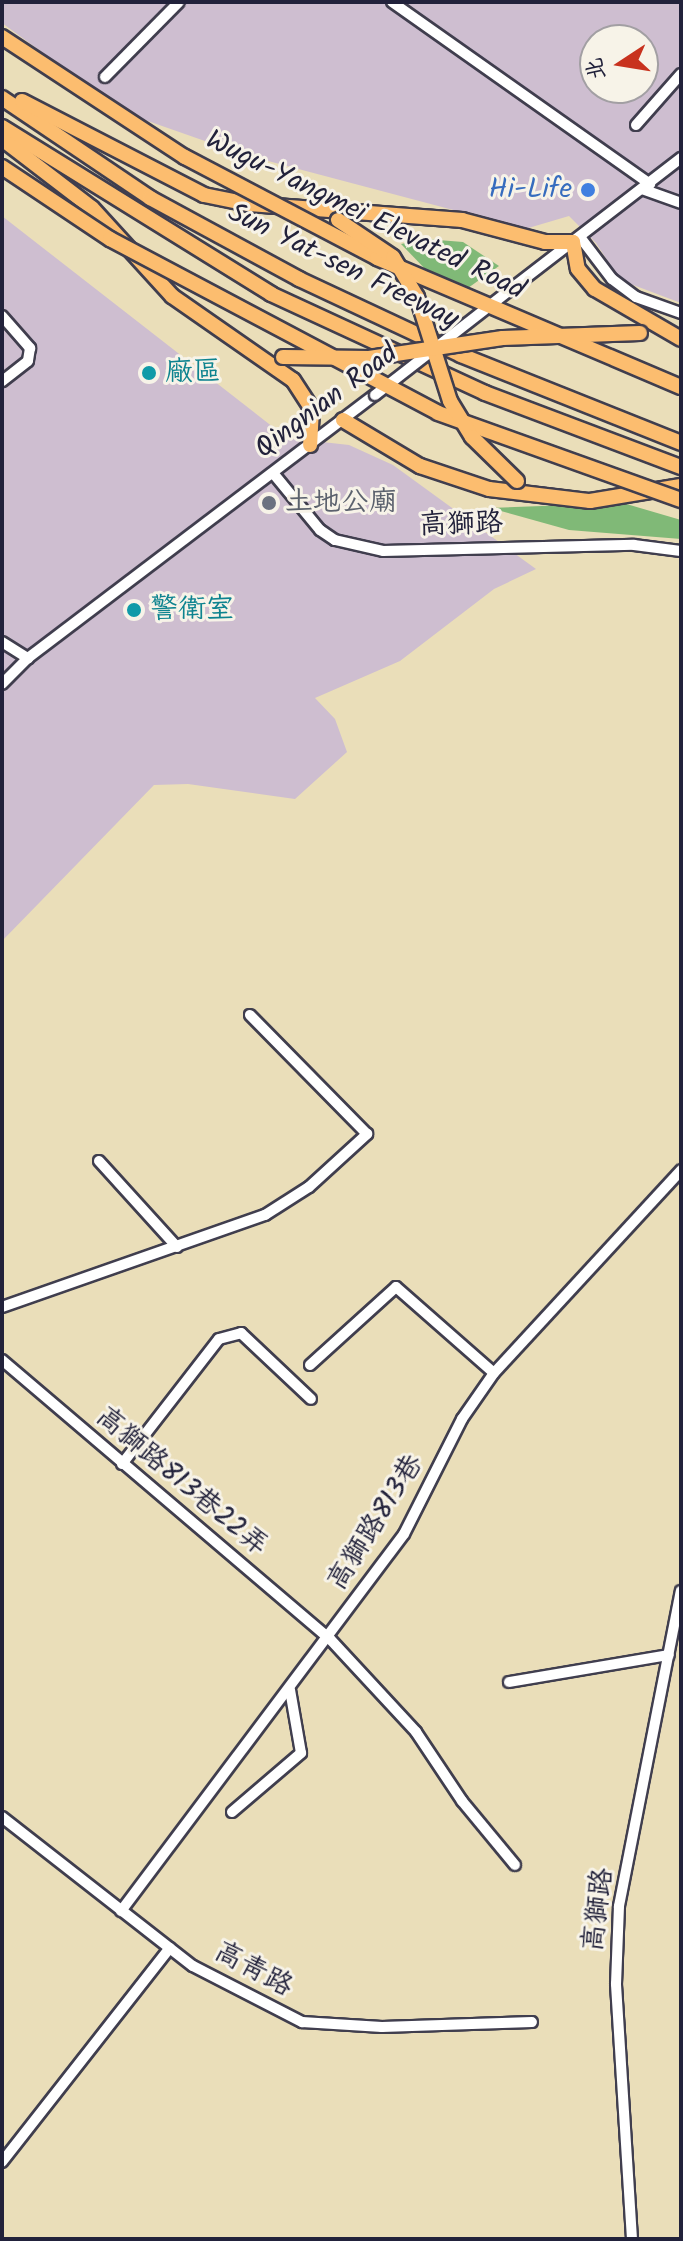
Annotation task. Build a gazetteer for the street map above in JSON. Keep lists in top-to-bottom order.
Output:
{
  "streets": {
    "highway": ["Wugu-Yangmei Elevated Road", "Sun Yat-sen Freeway"],
    "street": [
      "Qingnian Road",
      "高獅路",
      "高獅路813巷22弄",
      "高獅路813巷",
      "高青路"
    ]
  },
  "crossings": [
    ["Qingnian Road", "高獅路"],
    ["高獅路813巷22弄", "高獅路813巷"],
    ["高獅路813巷", "高青路"]
  ],
  "places": [
    "Hi-Life",
    "廠區",
    "土地公廟",
    "警衛室"
  ],
  "north": "left"
}
